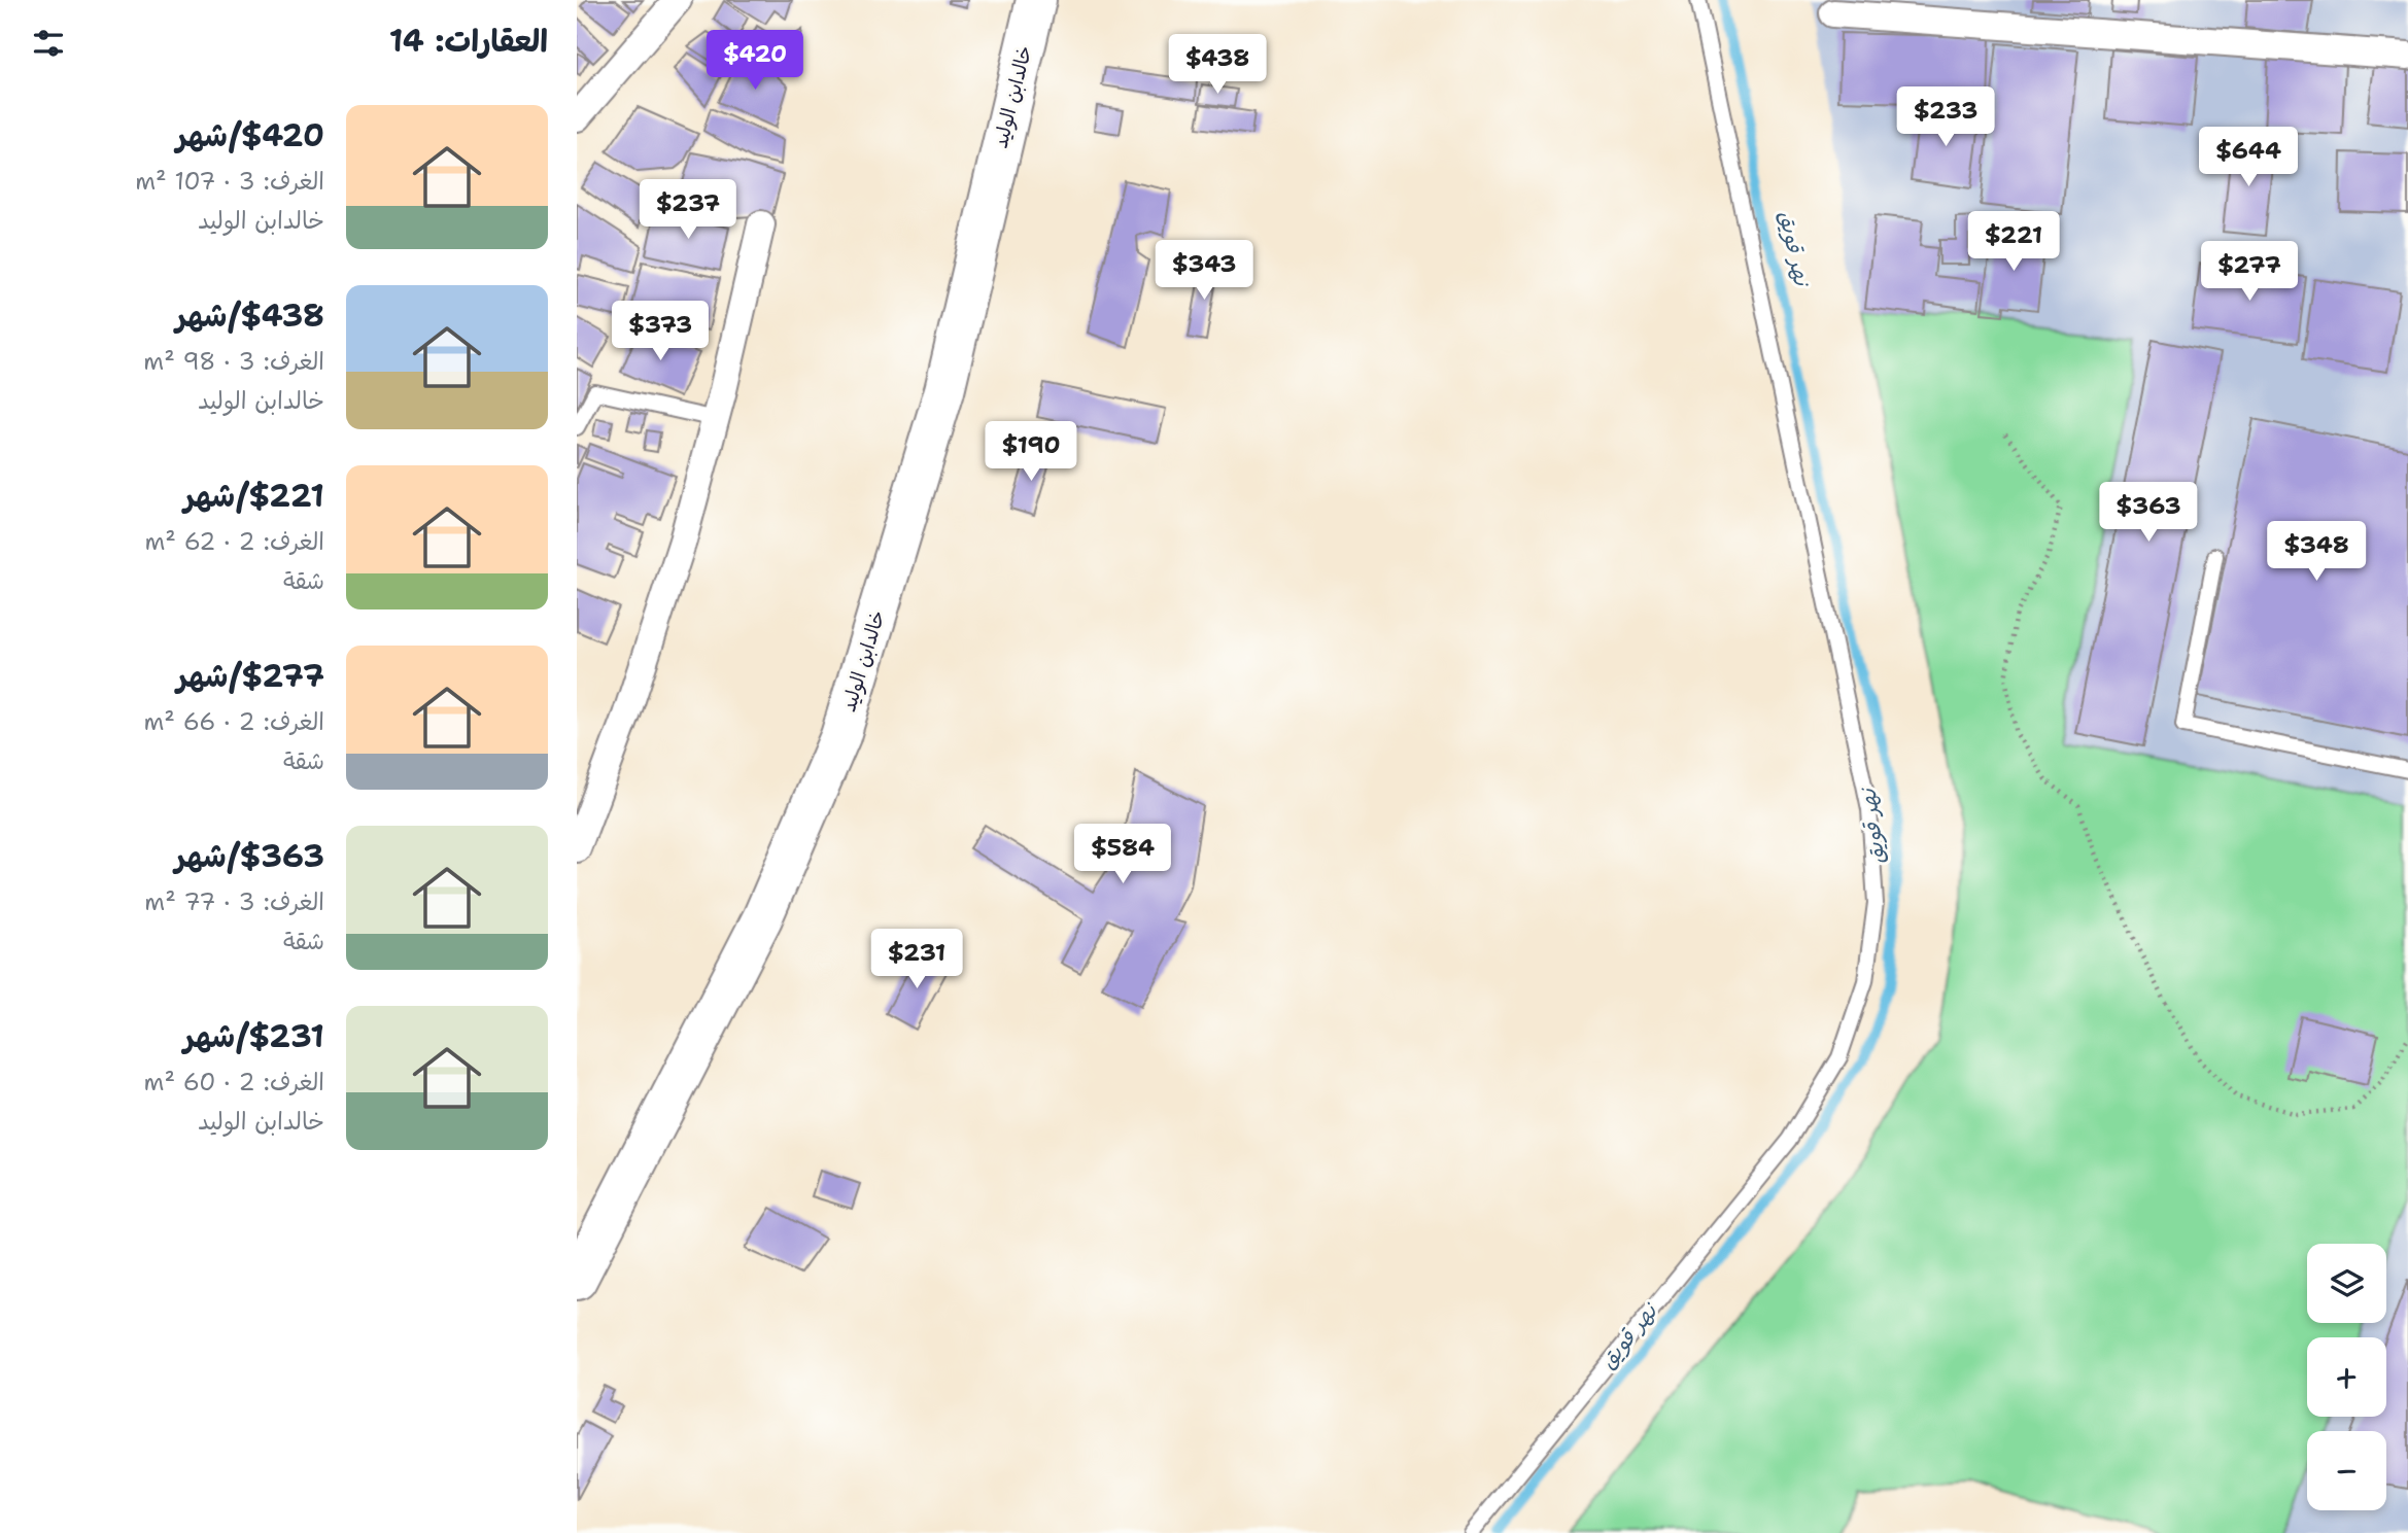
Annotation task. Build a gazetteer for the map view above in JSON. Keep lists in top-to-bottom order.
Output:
{
  "streets": {
    "main road": ["خالدابن الوليد"]
  },
  "water": ["نهر قويق"],
  "page": {
    "heading": "العقارات: 14",
    "price": [
      "$420",
      "$438",
      "$233",
      "$644",
      "$237",
      "$221",
      "$343",
      "$277",
      "$373",
      "$190",
      "$363",
      "$348",
      "$584",
      "$231"
    ],
    "list": [
      {
        "name": "$420/شهر",
        "note": "الغرف: 3 · 107 m² · خالدابن الوليد"
      },
      {
        "name": "$438/شهر",
        "note": "الغرف: 3 · 98 m² · خالدابن الوليد"
      },
      {
        "name": "$221/شهر",
        "note": "الغرف: 2 · 62 m² · شقة"
      },
      {
        "name": "$277/شهر",
        "note": "الغرف: 2 · 66 m² · شقة"
      },
      {
        "name": "$363/شهر",
        "note": "الغرف: 3 · 77 m² · شقة"
      },
      {
        "name": "$231/شهر",
        "note": "الغرف: 2 · 60 m² · خالدابن الوليد"
      }
    ],
    "map_buttons": ["+", "−"]
  }
}
